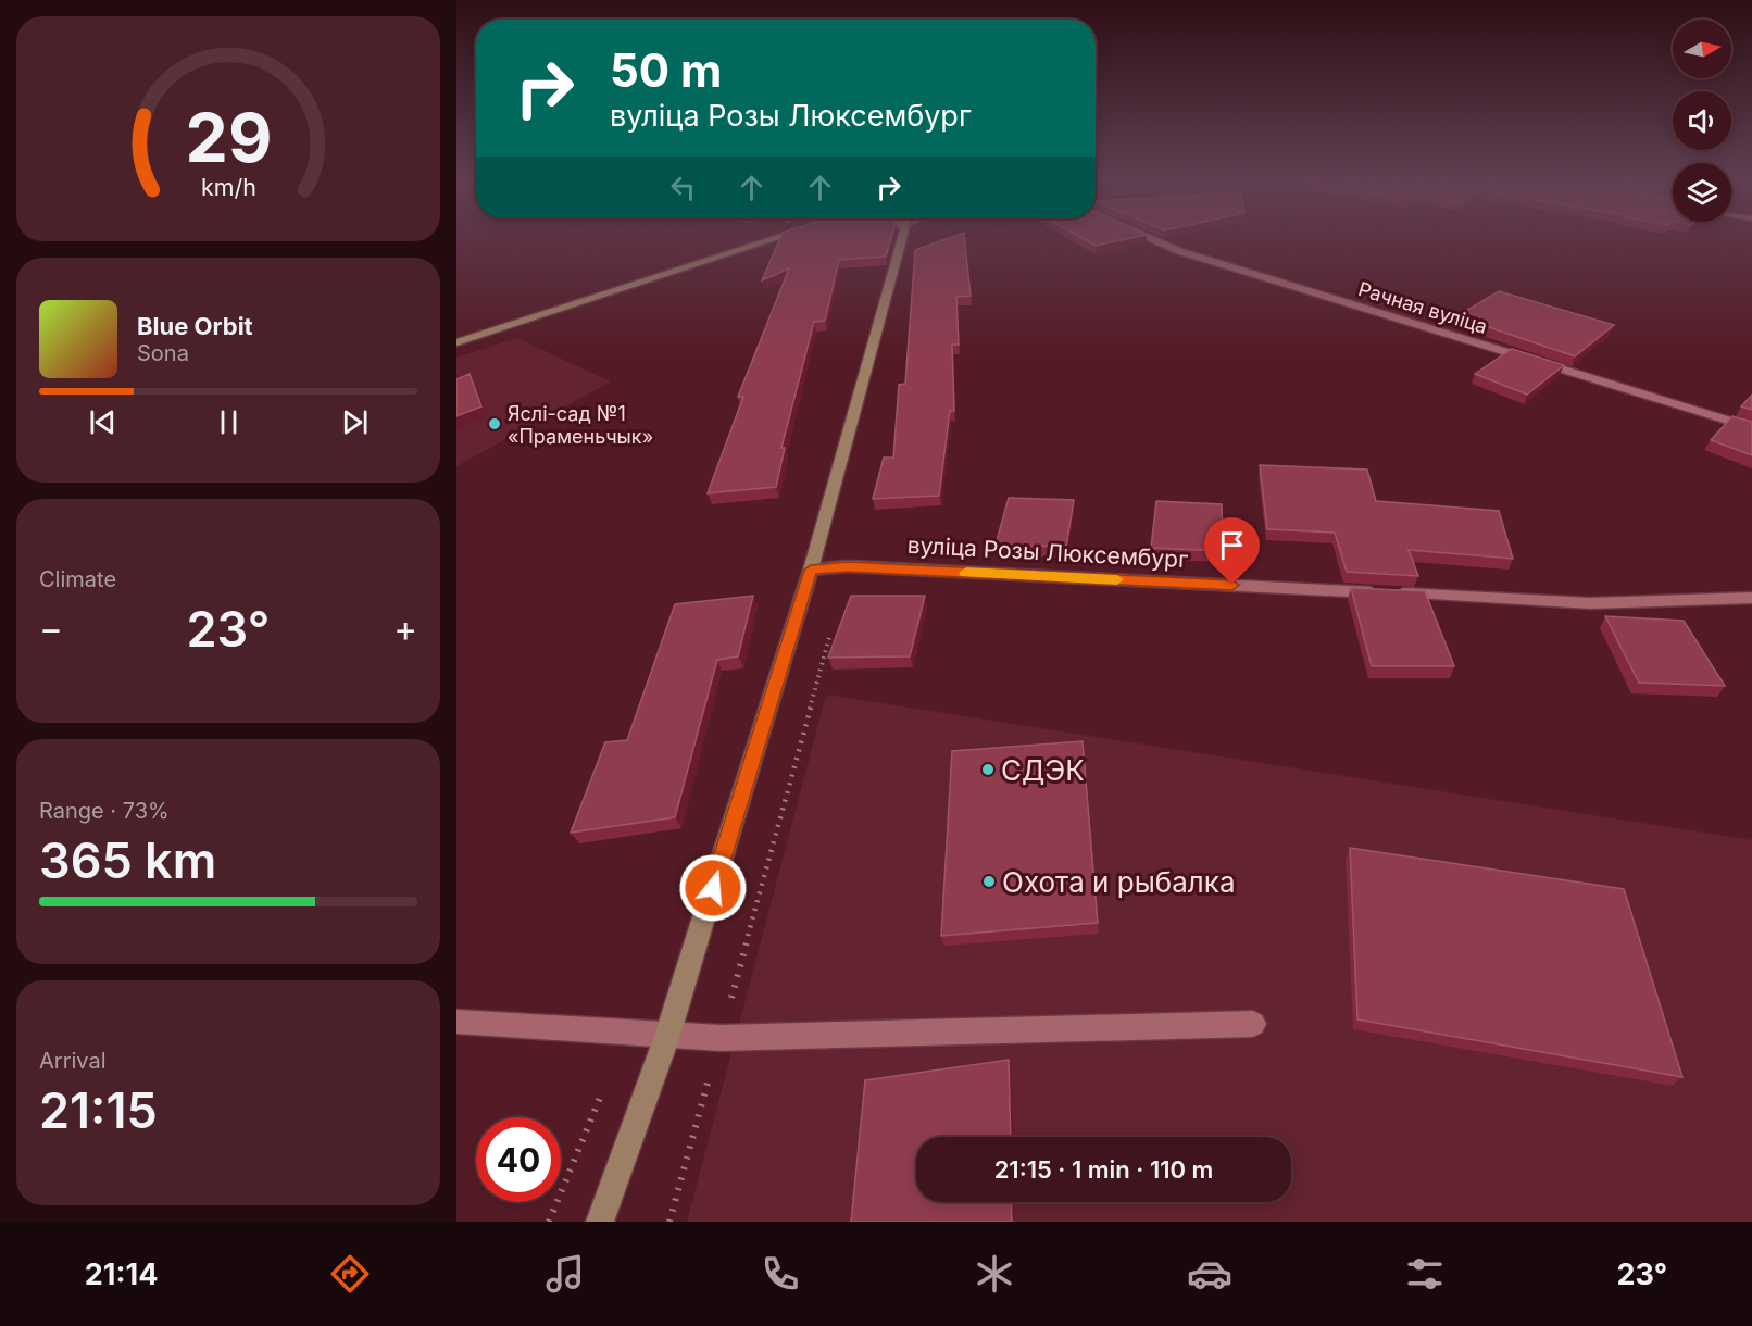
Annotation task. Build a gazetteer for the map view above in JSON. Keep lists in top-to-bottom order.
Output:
{
  "streets": {
    "street": ["Рачная вуліца", "вуліца Розы Люксембург"]
  },
  "places": ["Яслі-сад №1 «Праменьчык»", "СДЭК", "Охота и рыбалка"],
  "north": "right",
  "page": {
    "turn": ["50 m", "вуліца Розы Люксембург"],
    "song": ["Blue Orbit", "Sona"],
    "tile": [
      "Climate",
      ["Range · 73%", "365 km"],
      ["Arrival", "21:15"]
    ],
    "heat": ["−", "23°", "+"],
    "limit": "40",
    "trip": "21:15 · 1 min · 110 m",
    "tabs": ["21:14", "23°"],
    "gauge": ["29", "km/h"]
  }
}
